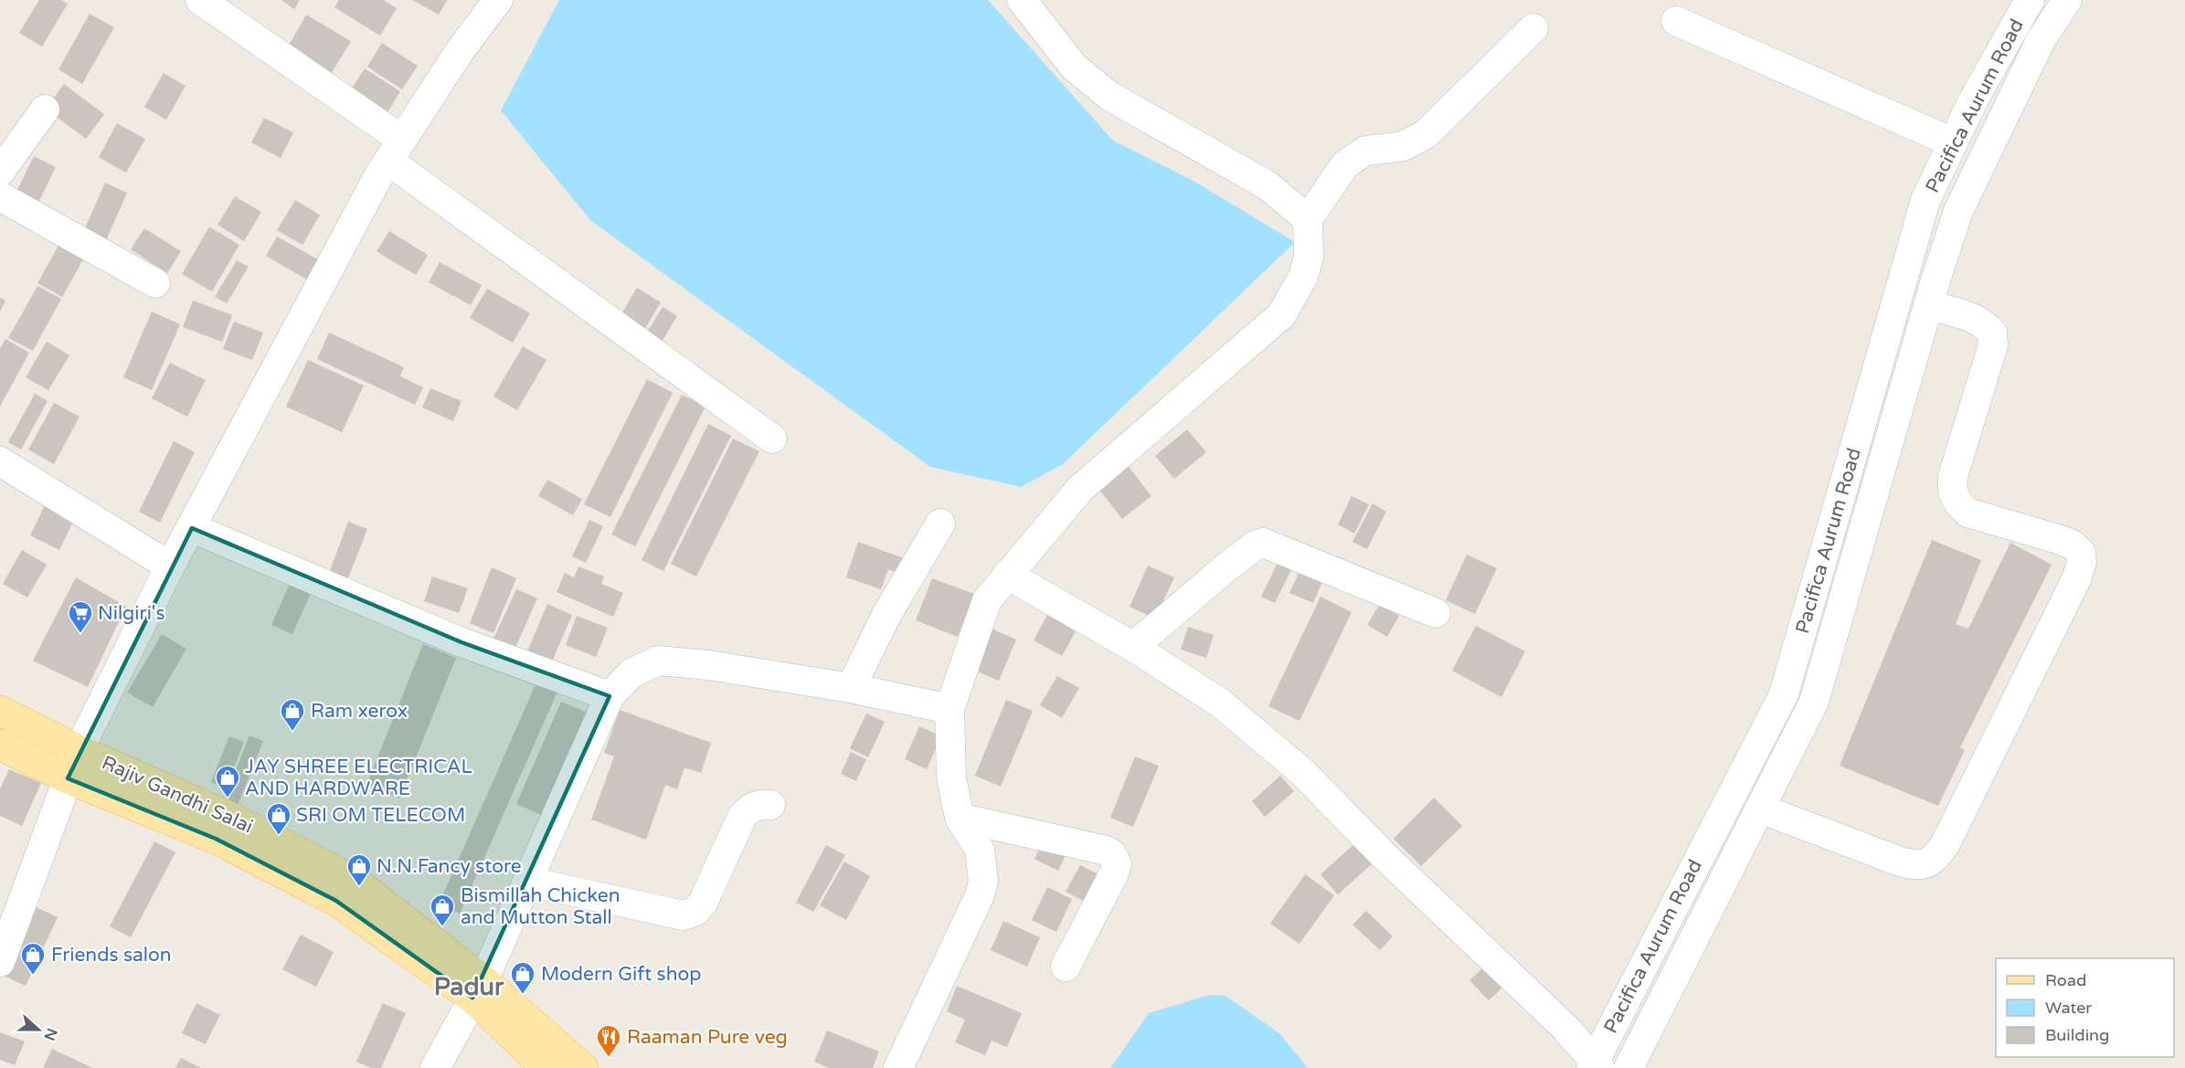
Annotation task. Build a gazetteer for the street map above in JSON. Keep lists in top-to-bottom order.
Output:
{
  "streets": {
    "main road": ["Rajiv Gandhi Salai"],
    "street": ["Pacifica Aurum Road"]
  },
  "districts": ["Padur"],
  "places": {
    "supermarket": ["Nilgiri's"],
    "shop": [
      "Ram xerox",
      "JAY SHREE ELECTRICAL AND HARDWARE",
      "SRI OM TELECOM",
      "N.N.Fancy store",
      "Bismillah Chicken and Mutton Stall",
      "Friends salon",
      "Modern Gift shop"
    ],
    "restaurant": ["Raaman Pure veg"]
  },
  "legend": ["Road", "Water", "Building"],
  "north": "right"
}
